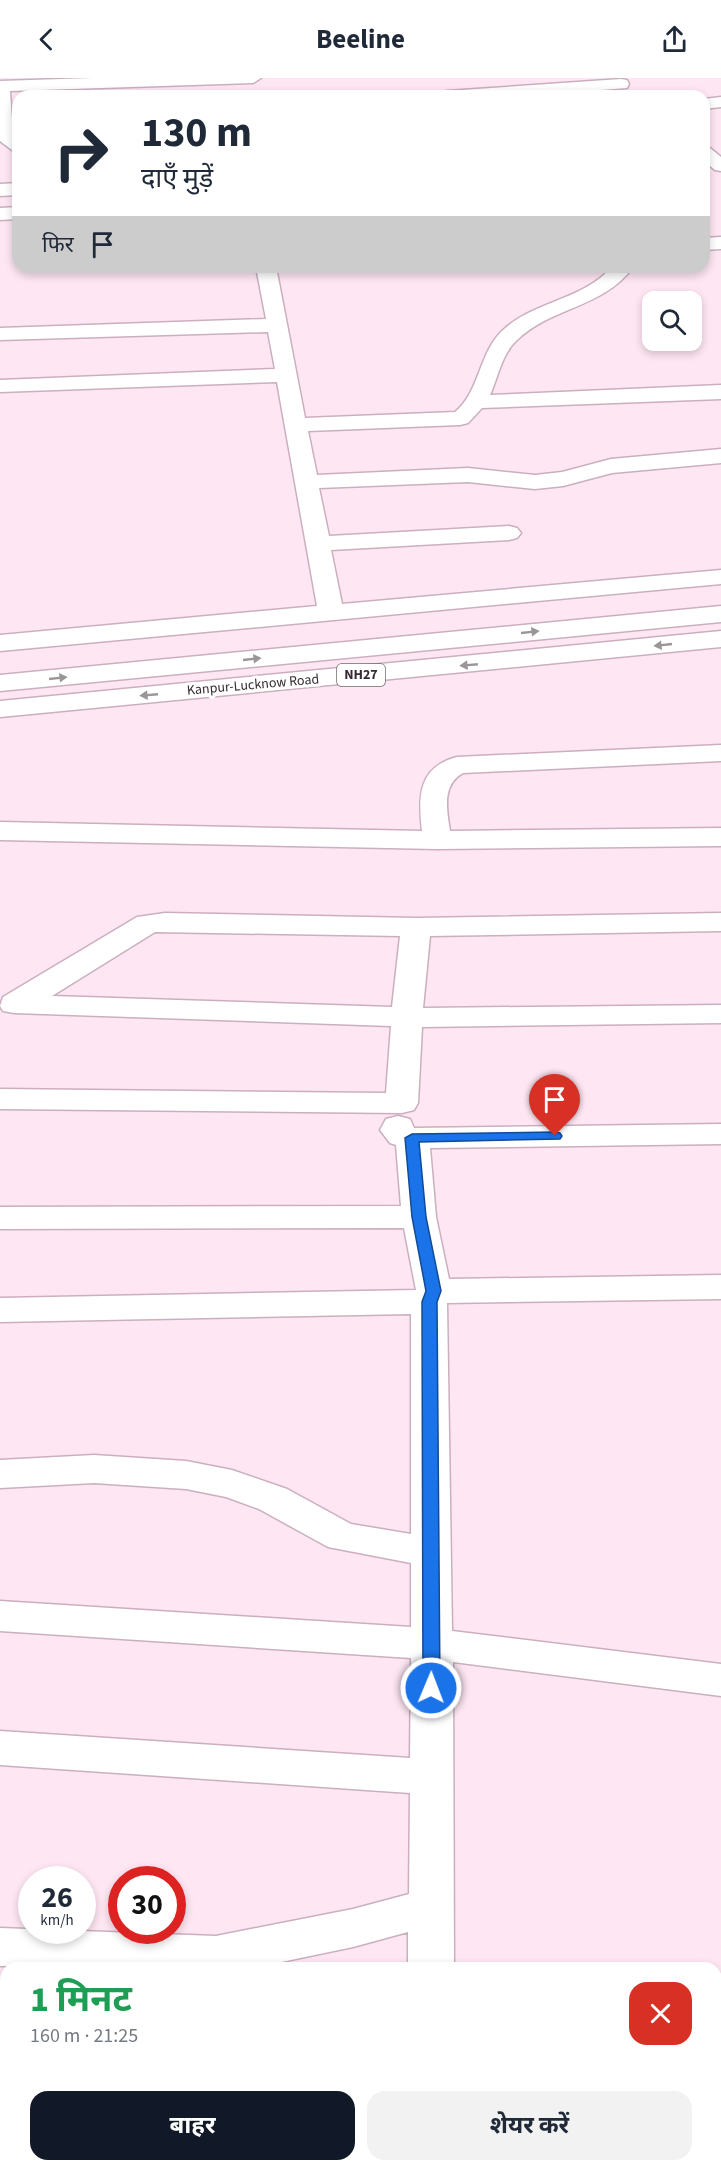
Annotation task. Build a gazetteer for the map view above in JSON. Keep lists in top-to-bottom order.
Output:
{
  "streets": {
    "main road": ["NH27", "Kanpur-Lucknow Road"]
  },
  "page": {
    "header": "Beeline",
    "turn": ["130 m", "दाएँ मुड़ें"],
    "then": "फिर",
    "speed": "26 km/h",
    "limit": "30",
    "heading": ["1 मिनट", "160 m · 21:25"],
    "buttons": ["बाहर", "शेयर करें"]
  }
}
